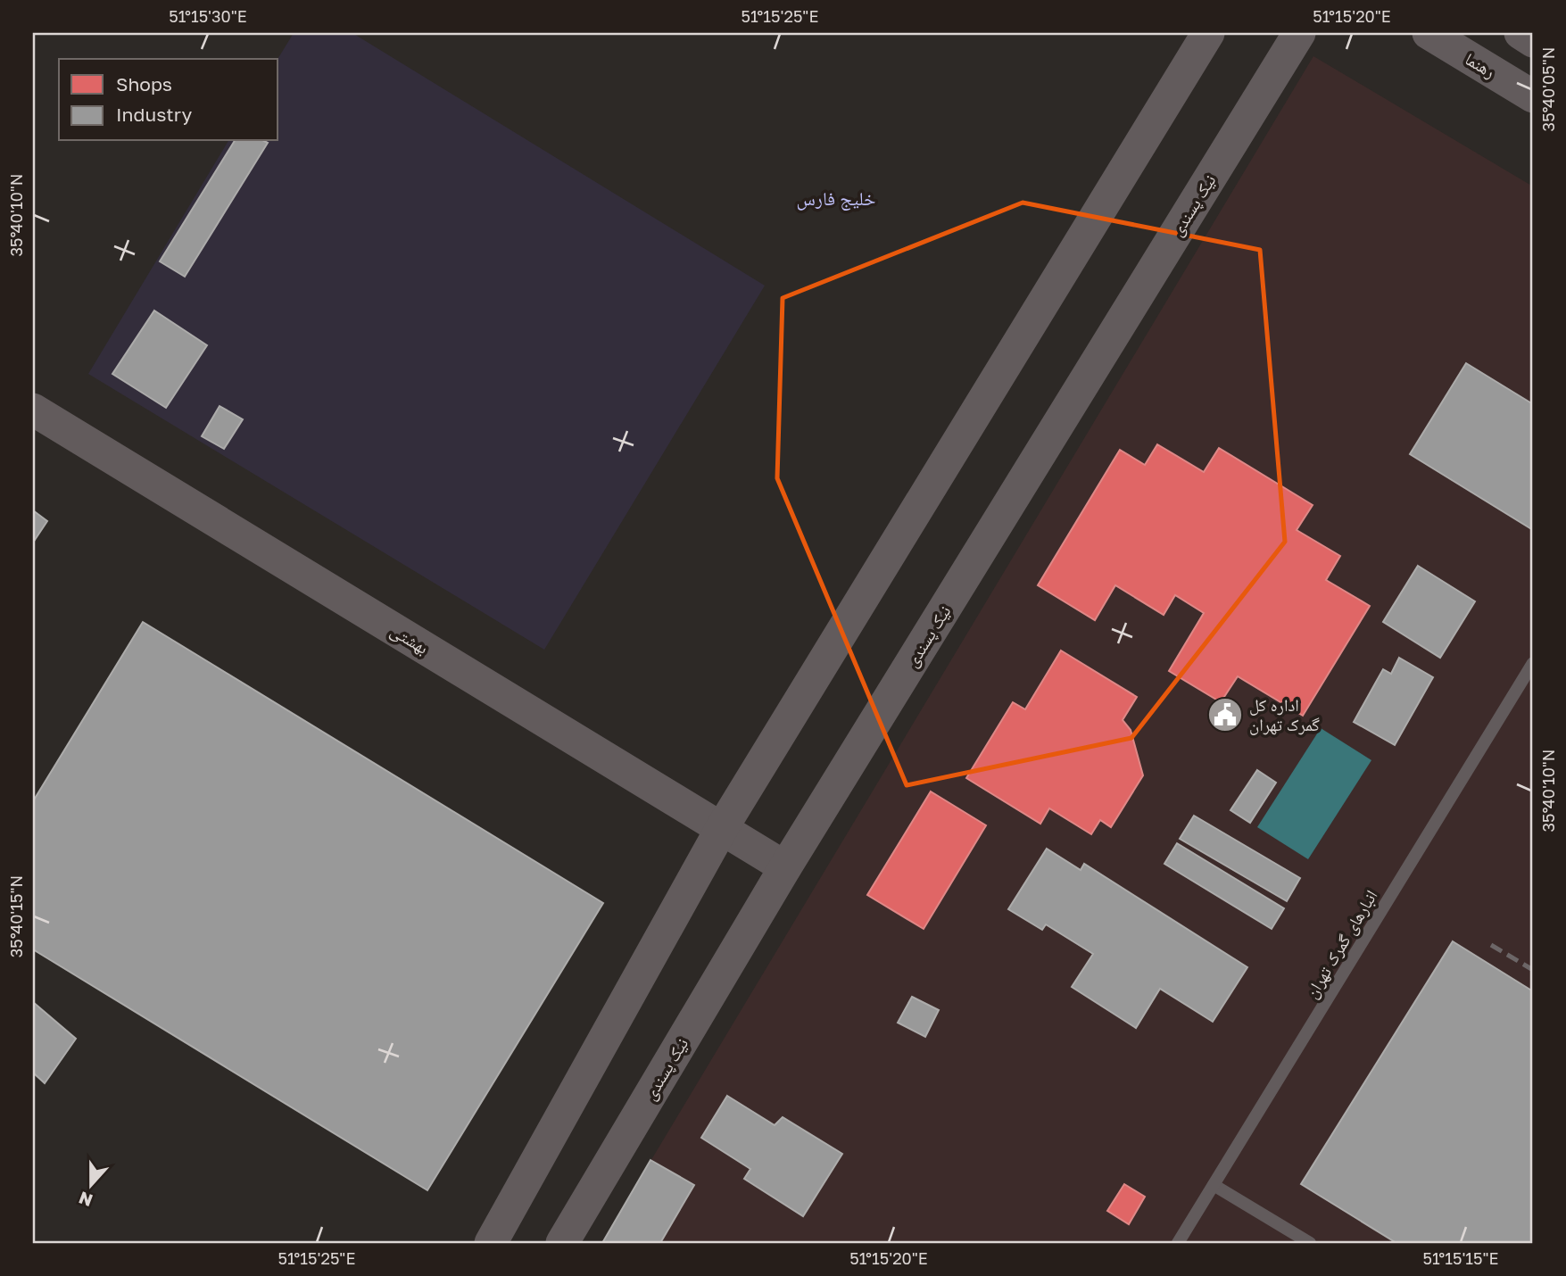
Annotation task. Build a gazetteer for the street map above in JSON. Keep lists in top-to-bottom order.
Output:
{
  "streets": {
    "street": ["رهنما", "نیک پسندی", "بهشتی"],
    "lane": ["انبارهای گمرک تهران"]
  },
  "crossings": [
    ["نیک پسندی", "بهشتی"]
  ],
  "districts": ["خلیج فارس"],
  "places": {
    "public building": ["اداره کل گمرک تهران"]
  },
  "legend": ["Shops", "Industry"],
  "north": "bottom",
  "coordinates": [
    "51°15'30\"E",
    "51°15'25\"E",
    "51°15'20\"E",
    "35°40'05\"N",
    "35°40'10\"N",
    "35°40'15\"N",
    "51°15'15\"E"
  ]
}
